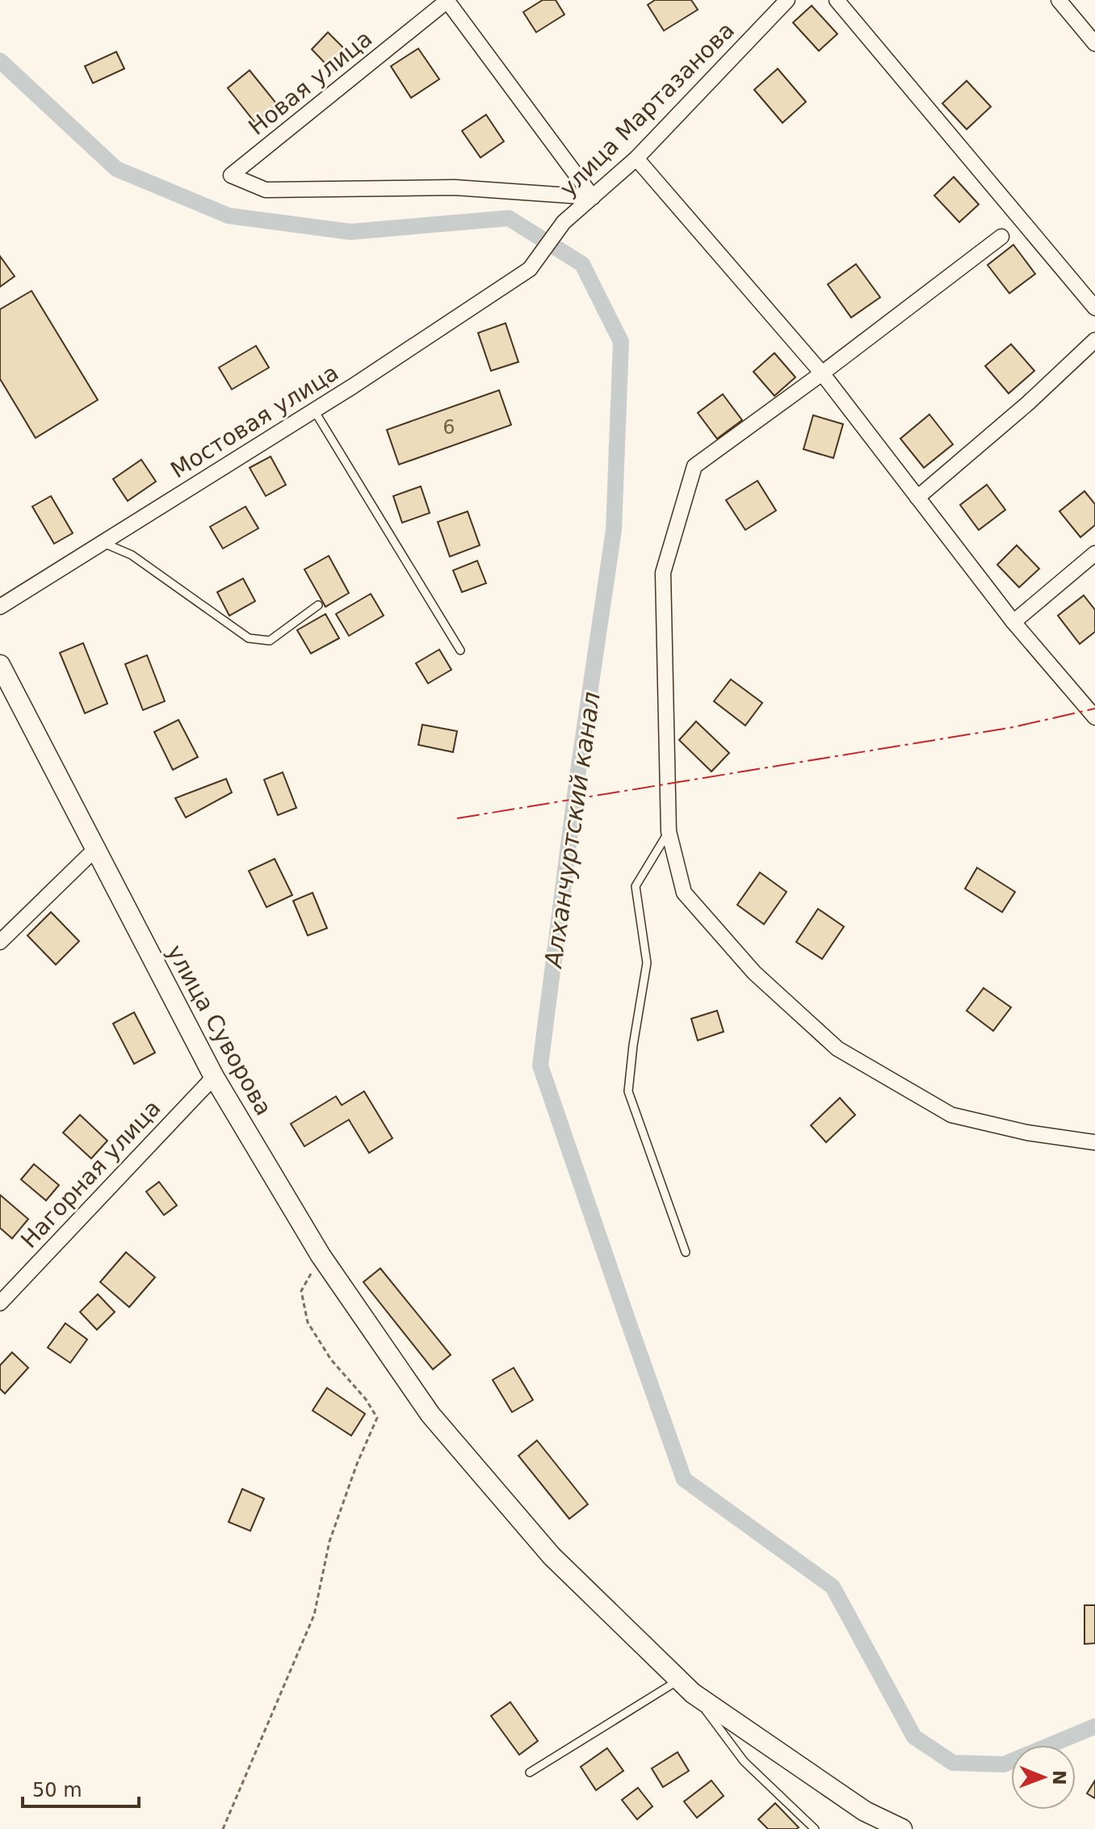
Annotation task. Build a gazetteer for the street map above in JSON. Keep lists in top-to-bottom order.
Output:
{
  "streets": {
    "main road": ["улица Суворова"],
    "street": [
      "Новая улица",
      "улица Мартазанова",
      "Мостовая улица",
      "Нагорная улица"
    ]
  },
  "crossings": [
    ["Новая улица", "улица Мартазанова"],
    ["улица Мартазанова", "Мостовая улица"],
    ["улица Суворова", "Нагорная улица"]
  ],
  "water": ["Алханчуртский канал"],
  "house_numbers": ["6"],
  "scale_bar": "50 m",
  "north": "right"
}
